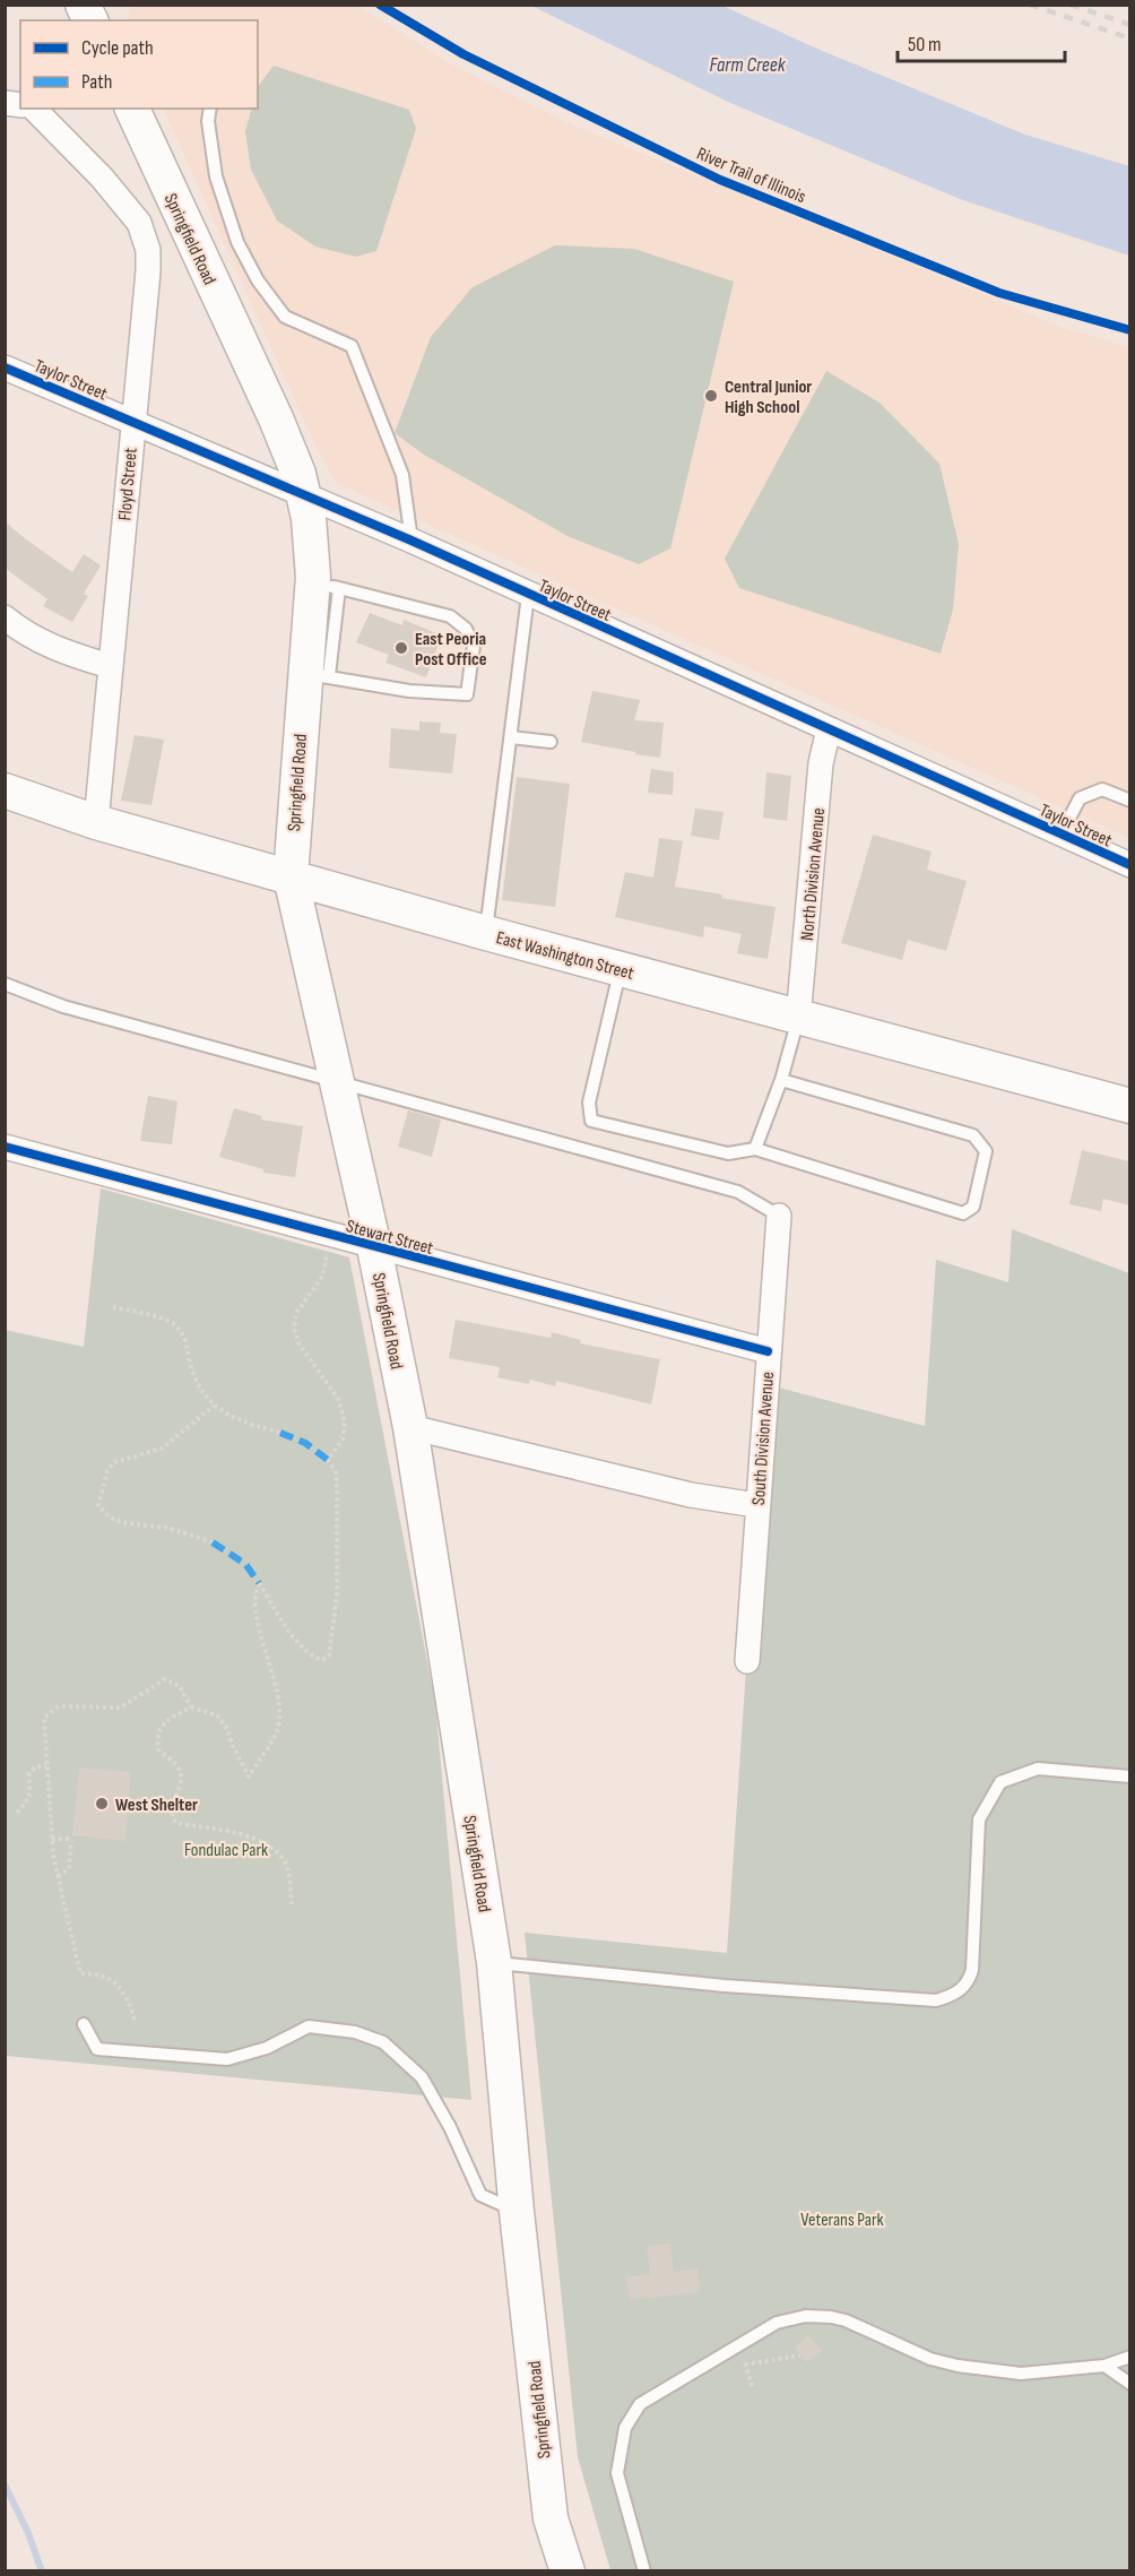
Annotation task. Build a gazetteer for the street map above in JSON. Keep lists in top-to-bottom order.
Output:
{
  "streets": {
    "main road": ["Springfield Road", "East Washington Street"],
    "street": [
      "Taylor Street",
      "Floyd Street",
      "North Division Avenue",
      "Stewart Street",
      "South Division Avenue"
    ],
    "cycle path": ["River Trail of Illinois"]
  },
  "crossings": [
    ["Springfield Road", "Taylor Street"],
    ["Springfield Road", "East Washington Street"],
    ["Springfield Road", "Stewart Street"],
    ["Taylor Street", "Floyd Street"],
    ["Taylor Street", "North Division Avenue"],
    ["Floyd Street", "East Washington Street"],
    ["North Division Avenue", "East Washington Street"],
    ["Stewart Street", "South Division Avenue"]
  ],
  "water": ["Farm Creek"],
  "parks": ["Fondulac Park", "Veterans Park"],
  "places": ["Central Junior High School", "East Peoria Post Office", "West Shelter"],
  "legend": ["Cycle path", "Path"],
  "scale_bar": "50 m"
}
